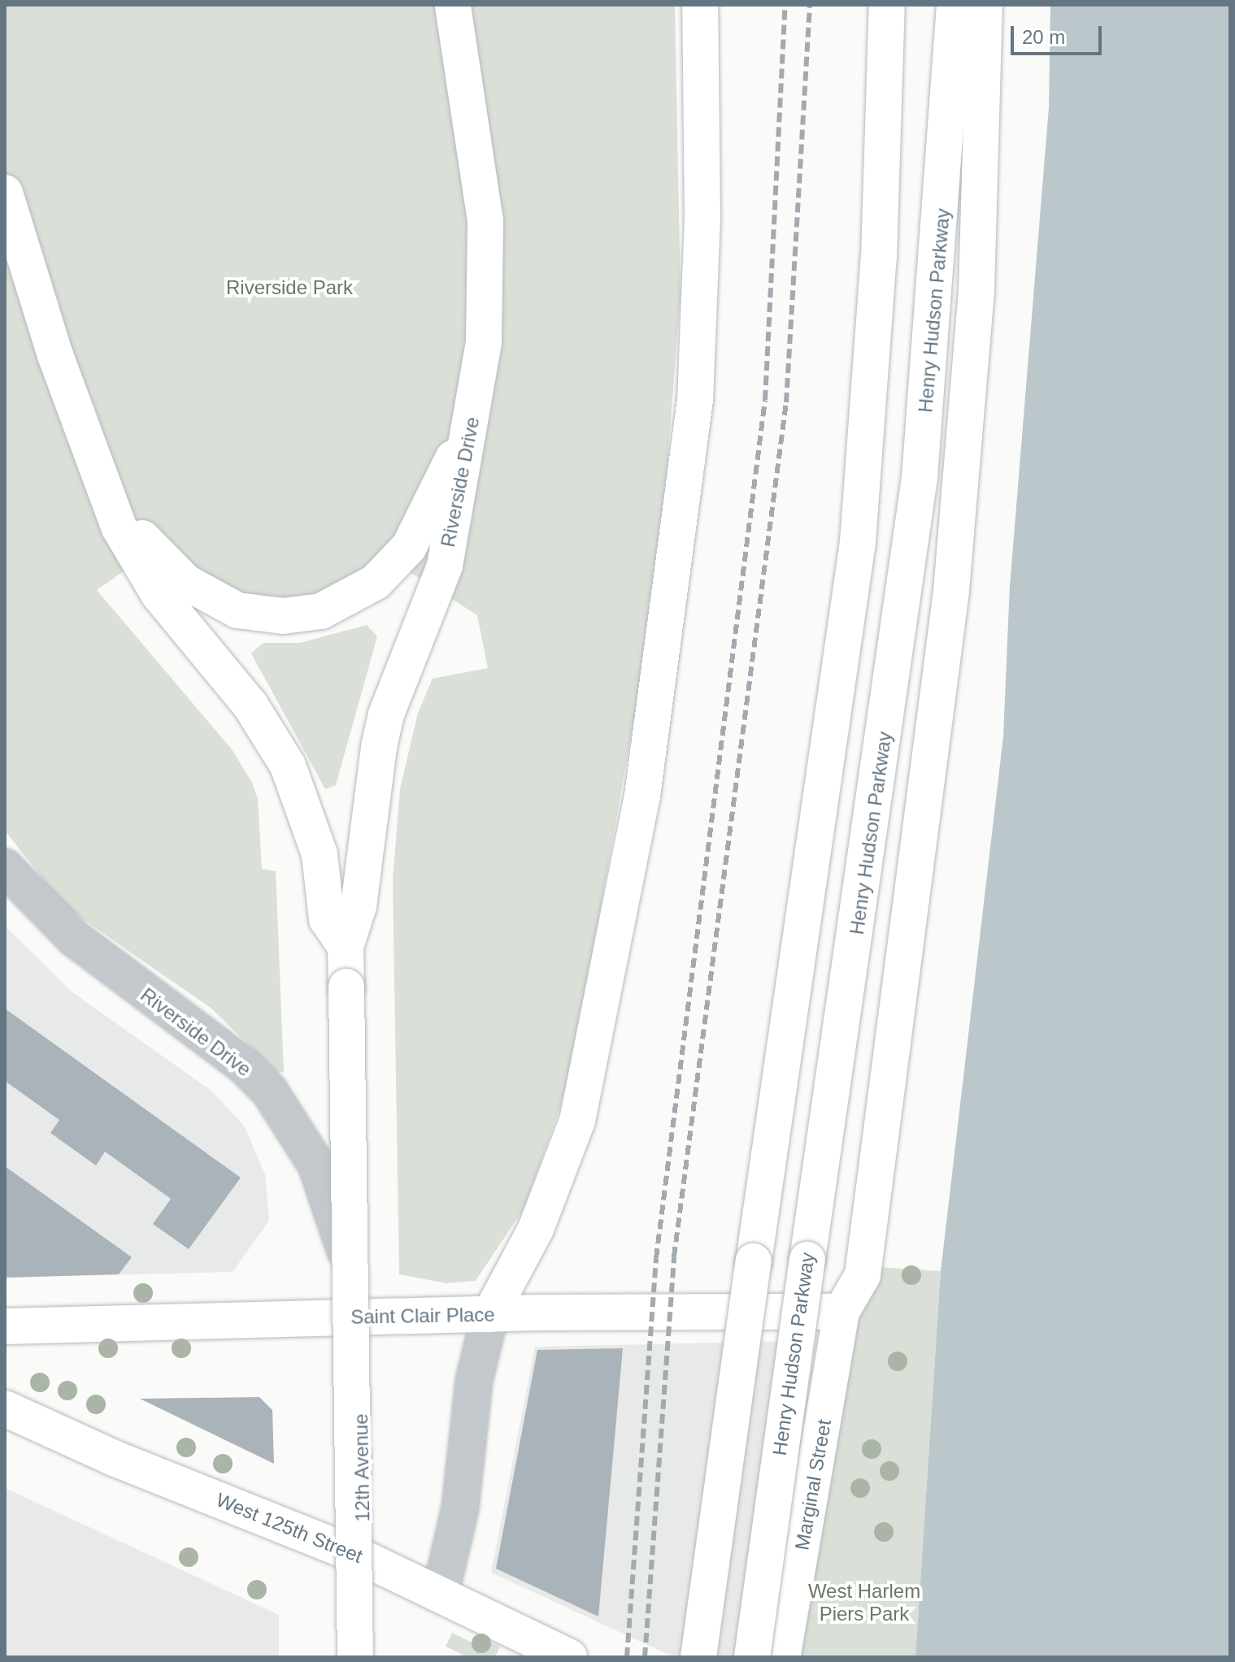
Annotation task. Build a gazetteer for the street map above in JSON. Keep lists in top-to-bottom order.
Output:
{
  "streets": {
    "main road": [
      "Henry Hudson Parkway",
      "Riverside Drive",
      "Saint Clair Place",
      "Marginal Street",
      "West 125th Street"
    ],
    "street": ["12th Avenue"]
  },
  "crossings": [
    ["Riverside Drive", "Saint Clair Place"],
    ["Riverside Drive", "12th Avenue"],
    ["Saint Clair Place", "12th Avenue"],
    ["Saint Clair Place", "Marginal Street"],
    ["12th Avenue", "West 125th Street"]
  ],
  "parks": ["Riverside Park", "West Harlem Piers Park"],
  "scale_bar": "20 m"
}
